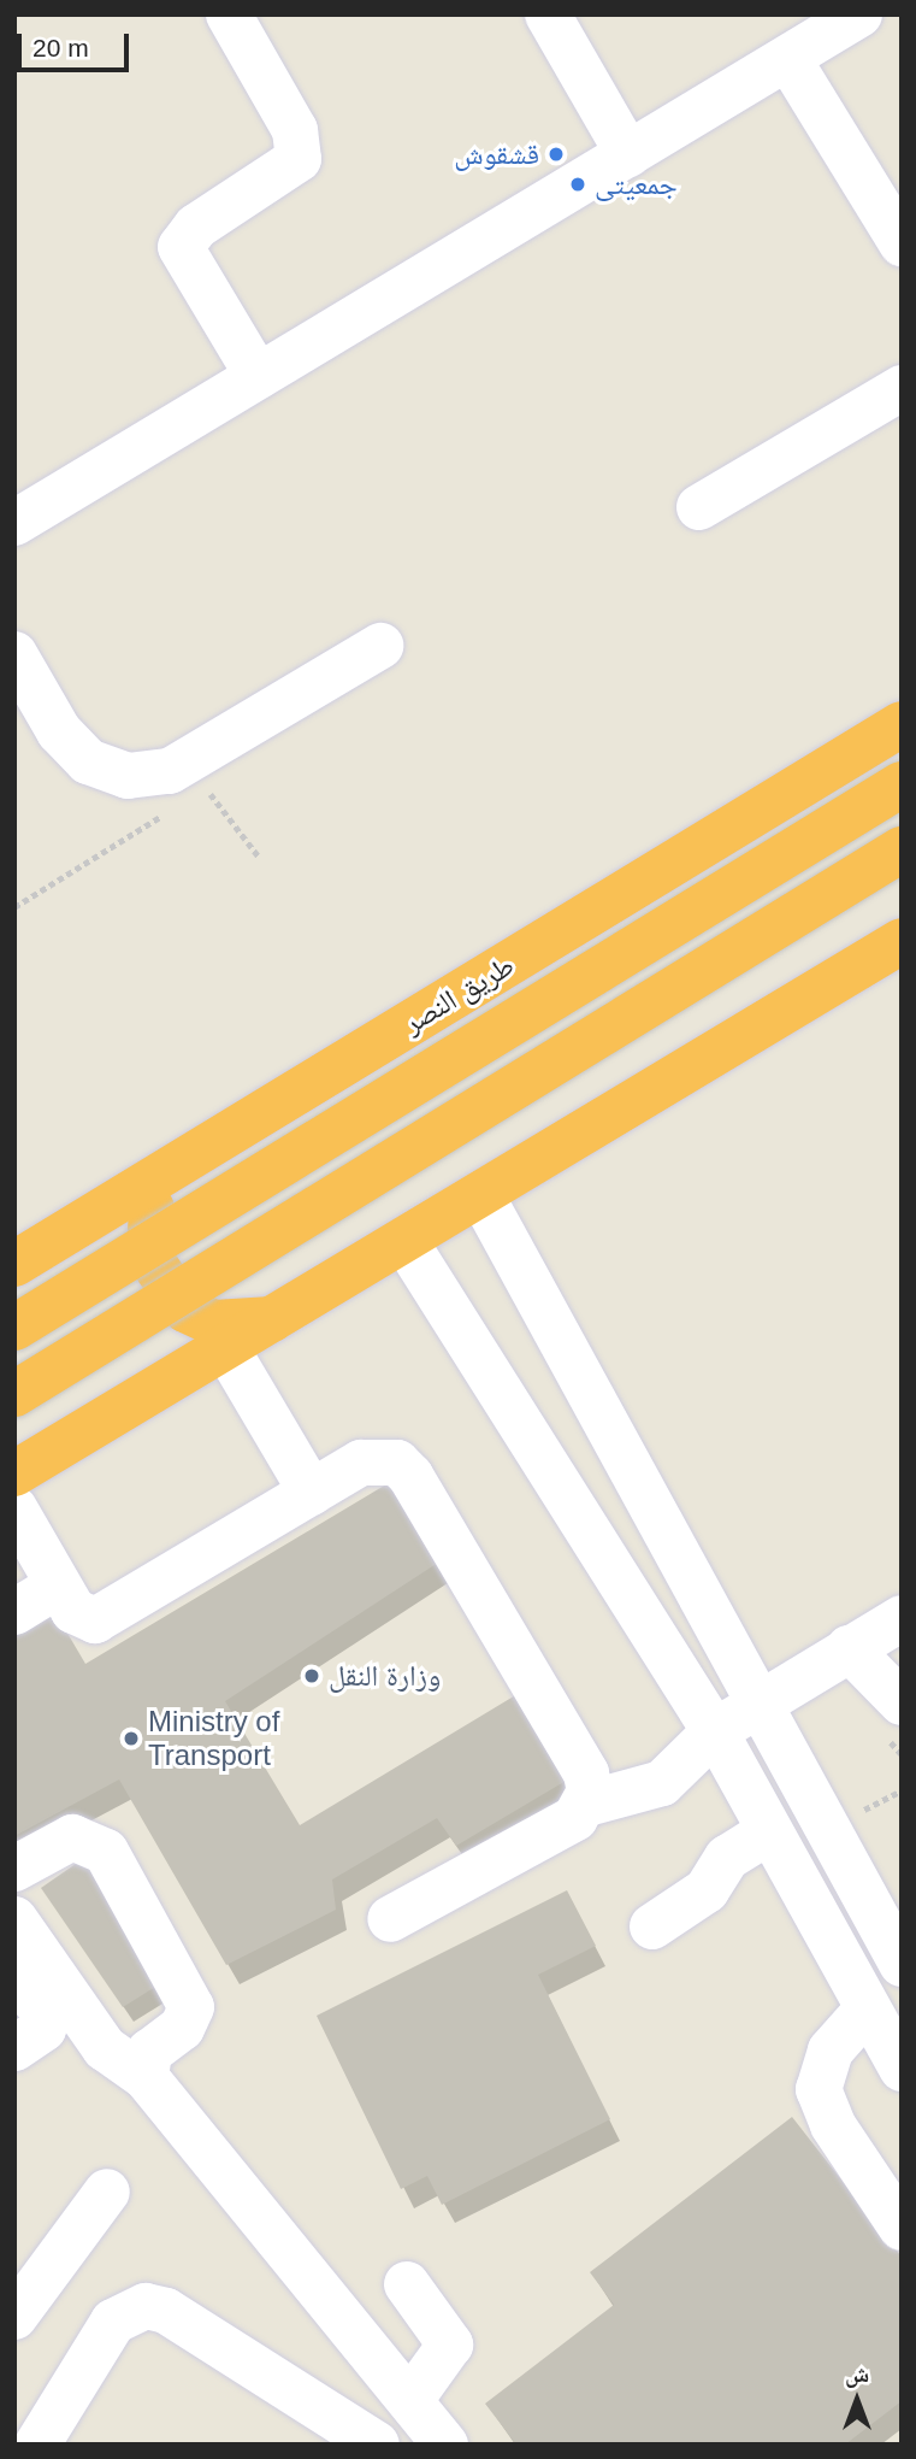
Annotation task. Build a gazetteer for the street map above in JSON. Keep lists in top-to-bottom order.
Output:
{
  "streets": {
    "highway": ["طريق النصر"]
  },
  "places": [
    "قشقوش",
    "جمعيتى",
    "وزارة النقل",
    "Ministry of Transport"
  ],
  "scale_bar": "20 m",
  "north": "top"
}
